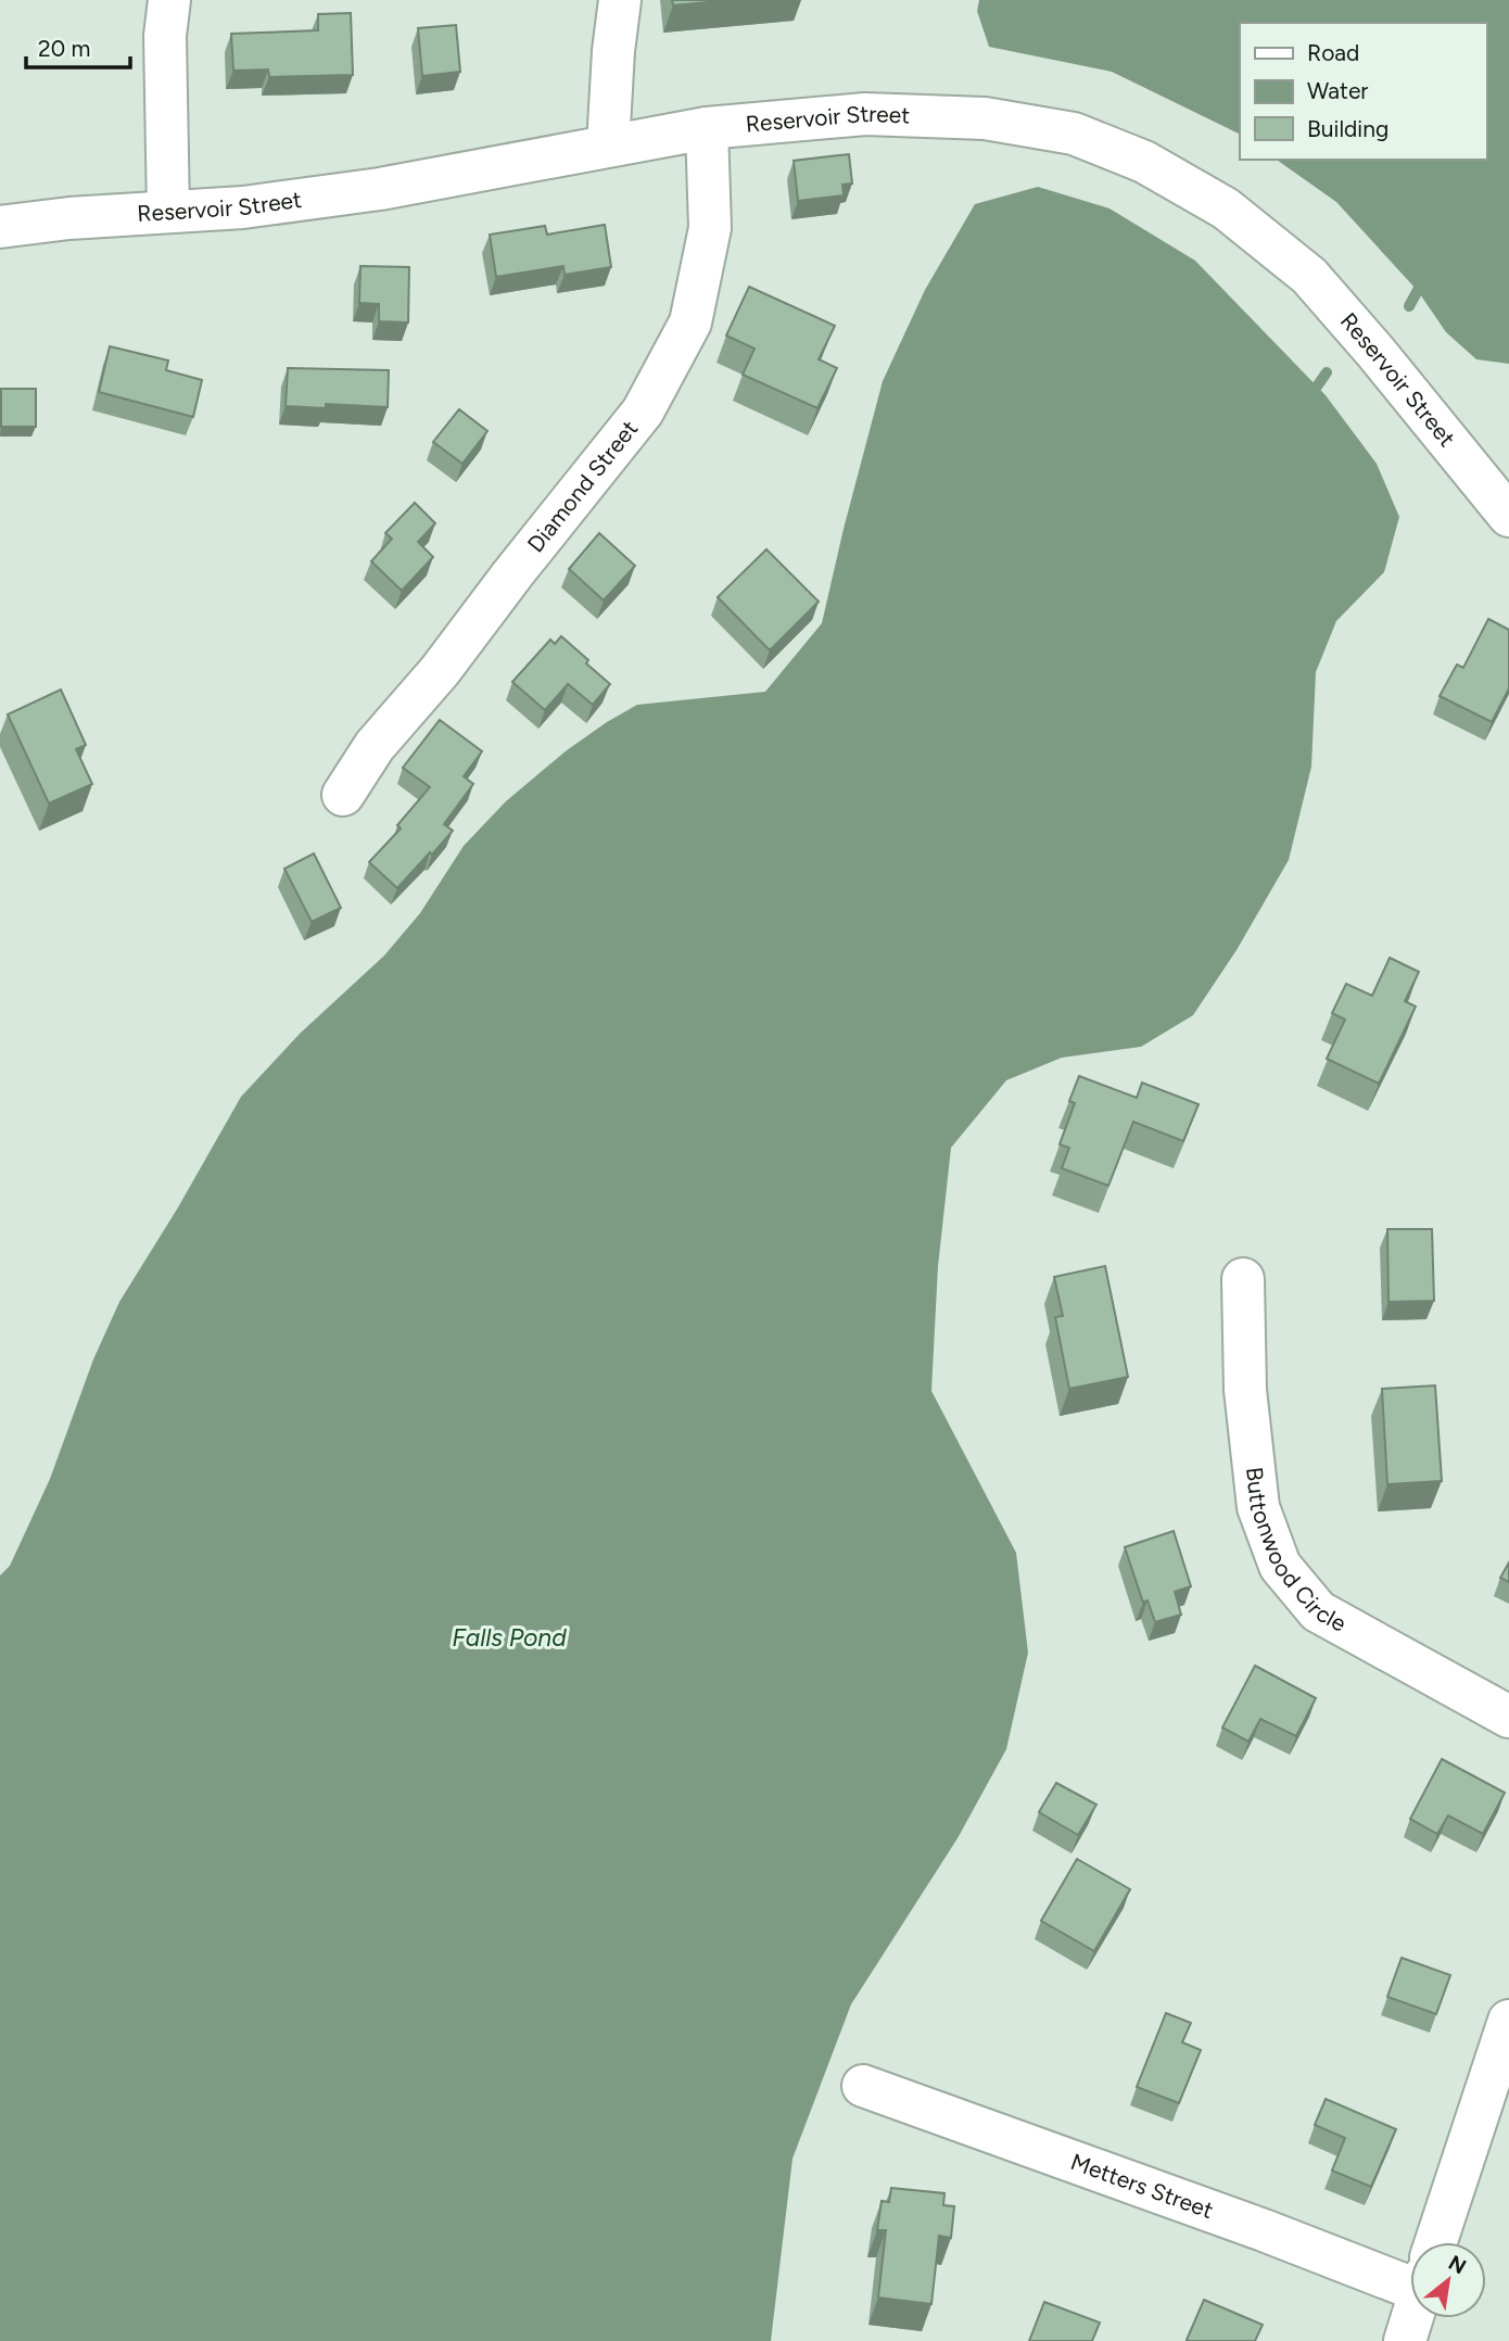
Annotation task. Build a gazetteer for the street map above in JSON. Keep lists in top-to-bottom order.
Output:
{
  "streets": {
    "street": [
      "Reservoir Street",
      "Diamond Street",
      "Buttonwood Circle",
      "Metters Street"
    ]
  },
  "crossings": [
    ["Reservoir Street", "Diamond Street"]
  ],
  "water": ["Falls Pond"],
  "legend": ["Road", "Water", "Building"],
  "scale_bar": "20 m",
  "north": "top right"
}
